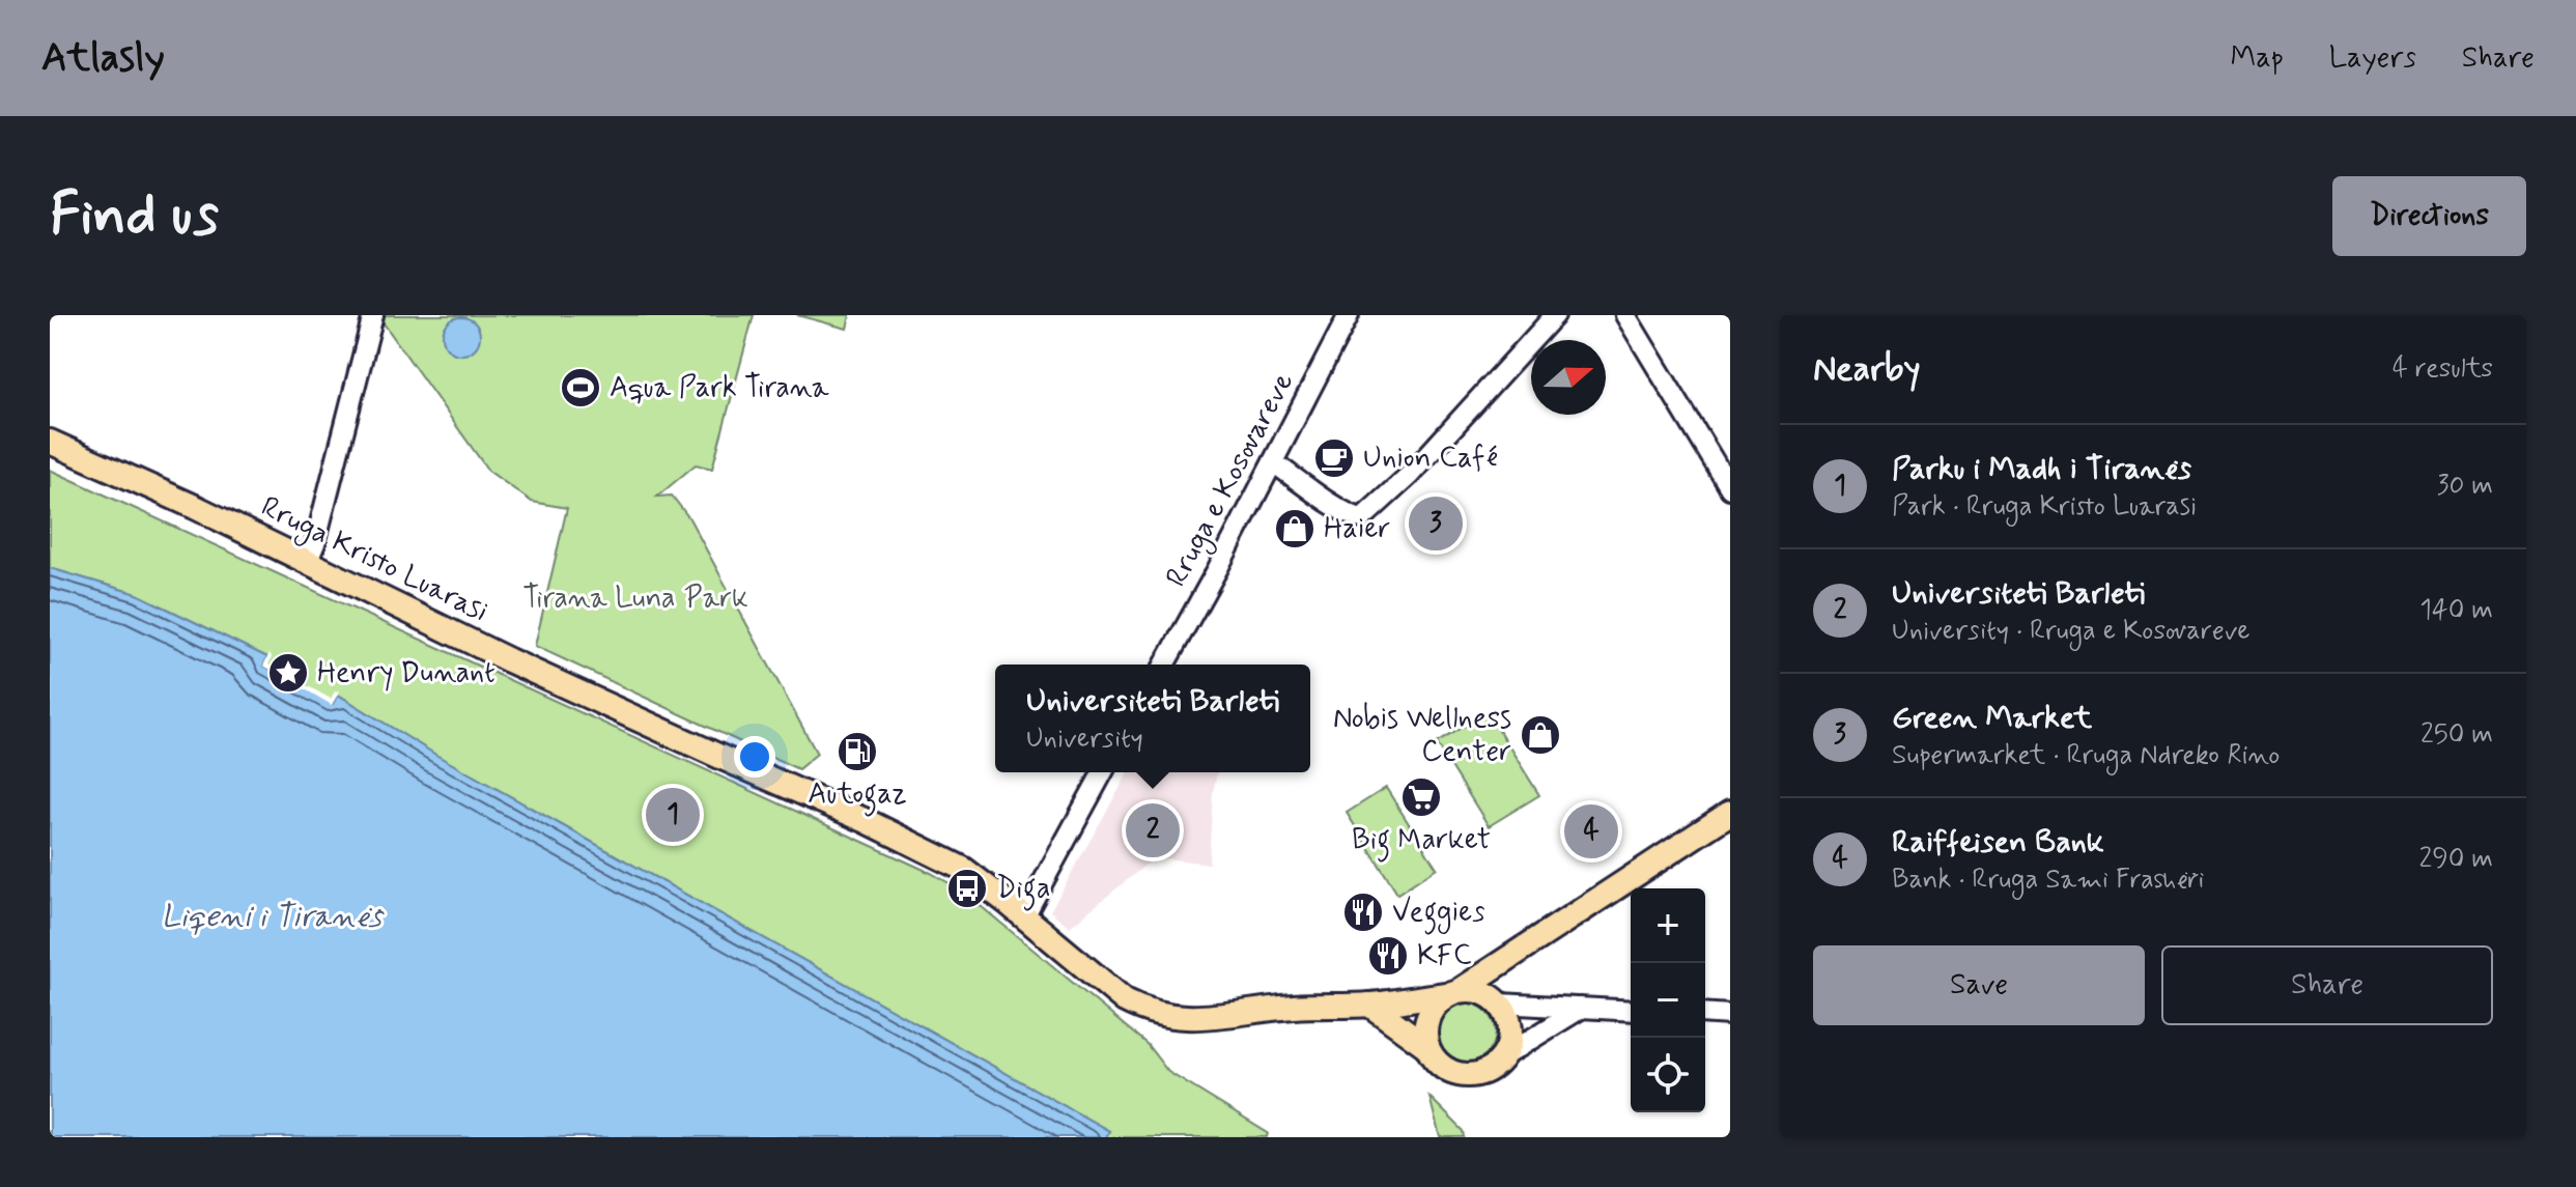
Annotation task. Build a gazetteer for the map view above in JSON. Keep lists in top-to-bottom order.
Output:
{
  "streets": {
    "main road": ["Rruga Kristo Luarasi"],
    "street": ["Rruga e Kosovareve"]
  },
  "water": ["Liqeni i Tiranës"],
  "parks": ["Tirana Luna Park"],
  "places": {
    "sports": ["Aqua Park Tirana"],
    "cafe": ["Union Café"],
    "shop": ["Haier", "Nobis Wellness Center"],
    "place": ["Henry Dunant"],
    "fuel station": ["Autogaz"],
    "supermarket": ["Big Market"],
    "bus stop": ["Diga"],
    "restaurant": ["Veggies", "KFC"]
  },
  "north": "right",
  "page": {
    "header": "Atlasly",
    "nav": ["Map", "Layers", "Share"],
    "buttons": [
      "Directions",
      ["Save", "Share"]
    ],
    "title": "Find us",
    "heading": ["Nearby", "4 results"],
    "list": [
      {
        "mark": "1",
        "name": "Parku i Madh i Tiranës",
        "note": "Park · Rruga Kristo Luarasi",
        "value": "30 m"
      },
      {
        "mark": "2",
        "name": "Universiteti Barleti",
        "note": "University · Rruga e Kosovareve",
        "value": "140 m"
      },
      {
        "mark": "3",
        "name": "Green Market",
        "note": "Supermarket · Rruga Ndreko Rino",
        "value": "250 m"
      },
      {
        "mark": "4",
        "name": "Raiffeisen Bank",
        "note": "Bank · Rruga Sami Frashëri",
        "value": "290 m"
      }
    ],
    "pins": [
      "3",
      "1",
      "2",
      "4"
    ],
    "popup": ["Universiteti Barleti", "University"],
    "map_buttons": ["+", "−"]
  }
}
